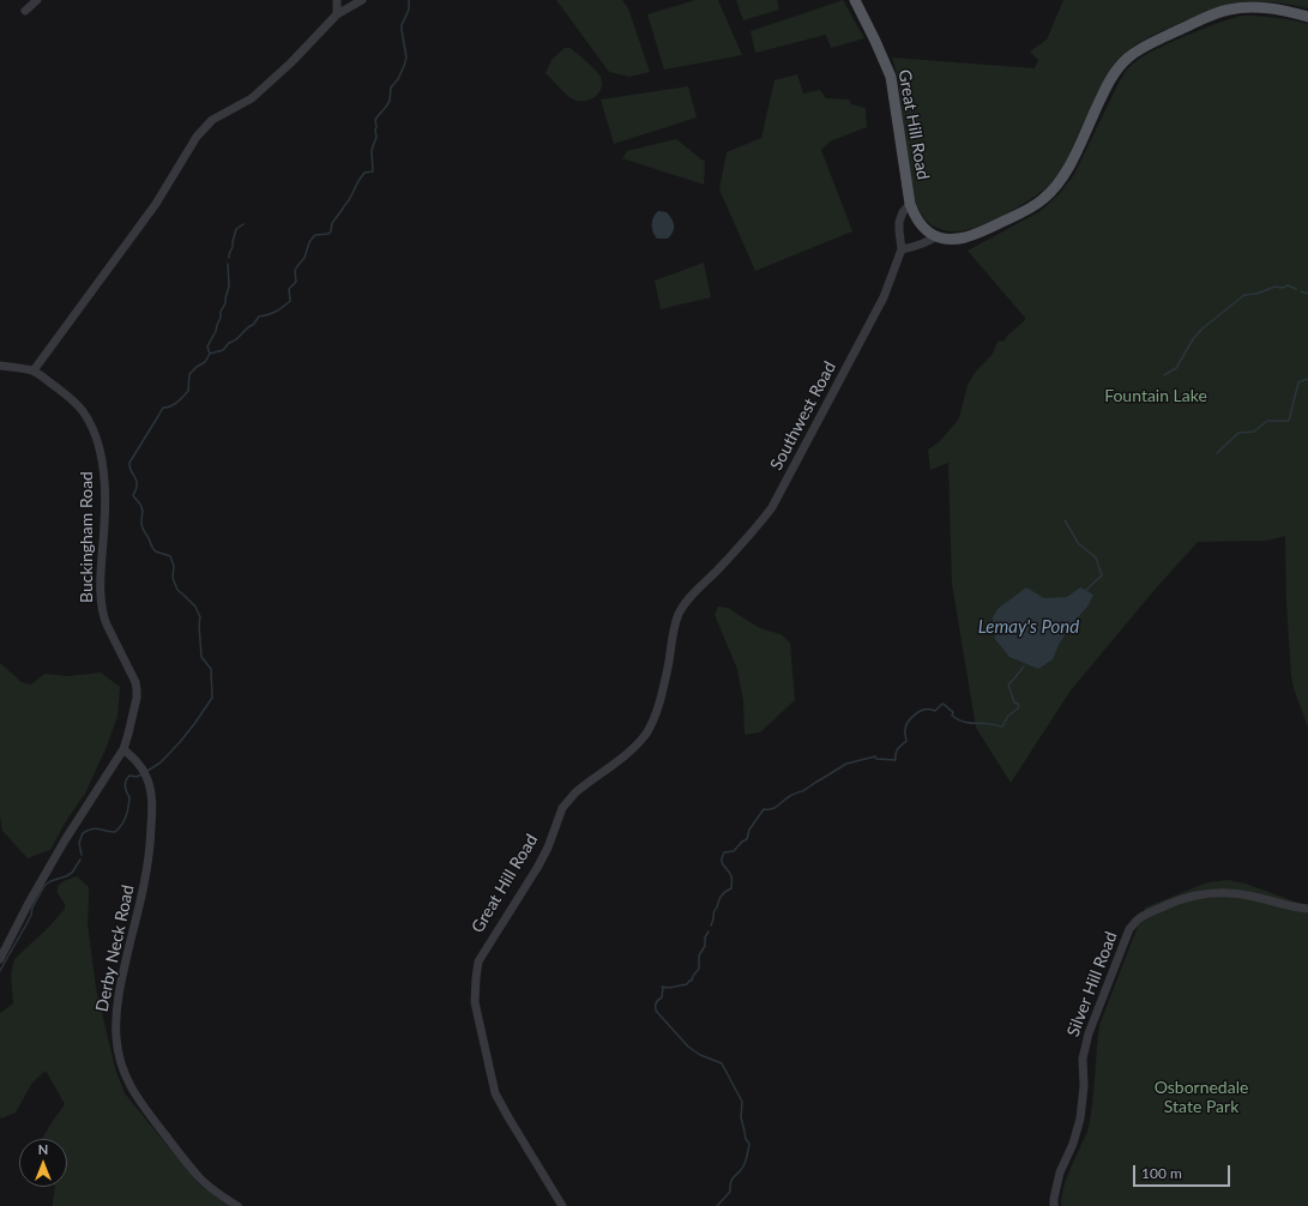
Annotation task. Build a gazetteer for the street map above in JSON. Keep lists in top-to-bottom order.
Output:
{
  "streets": {
    "main road": ["Great Hill Road"],
    "street": [
      "Southwest Road",
      "Buckingham Road",
      "Derby Neck Road",
      "Silver Hill Road"
    ]
  },
  "crossings": [
    ["Great Hill Road", "Southwest Road"],
    ["Buckingham Road", "Derby Neck Road"]
  ],
  "water": ["Lemay's Pond"],
  "parks": ["Fountain Lake", "Osbornedale State Park"],
  "scale_bar": "100 m",
  "north": "top"
}
